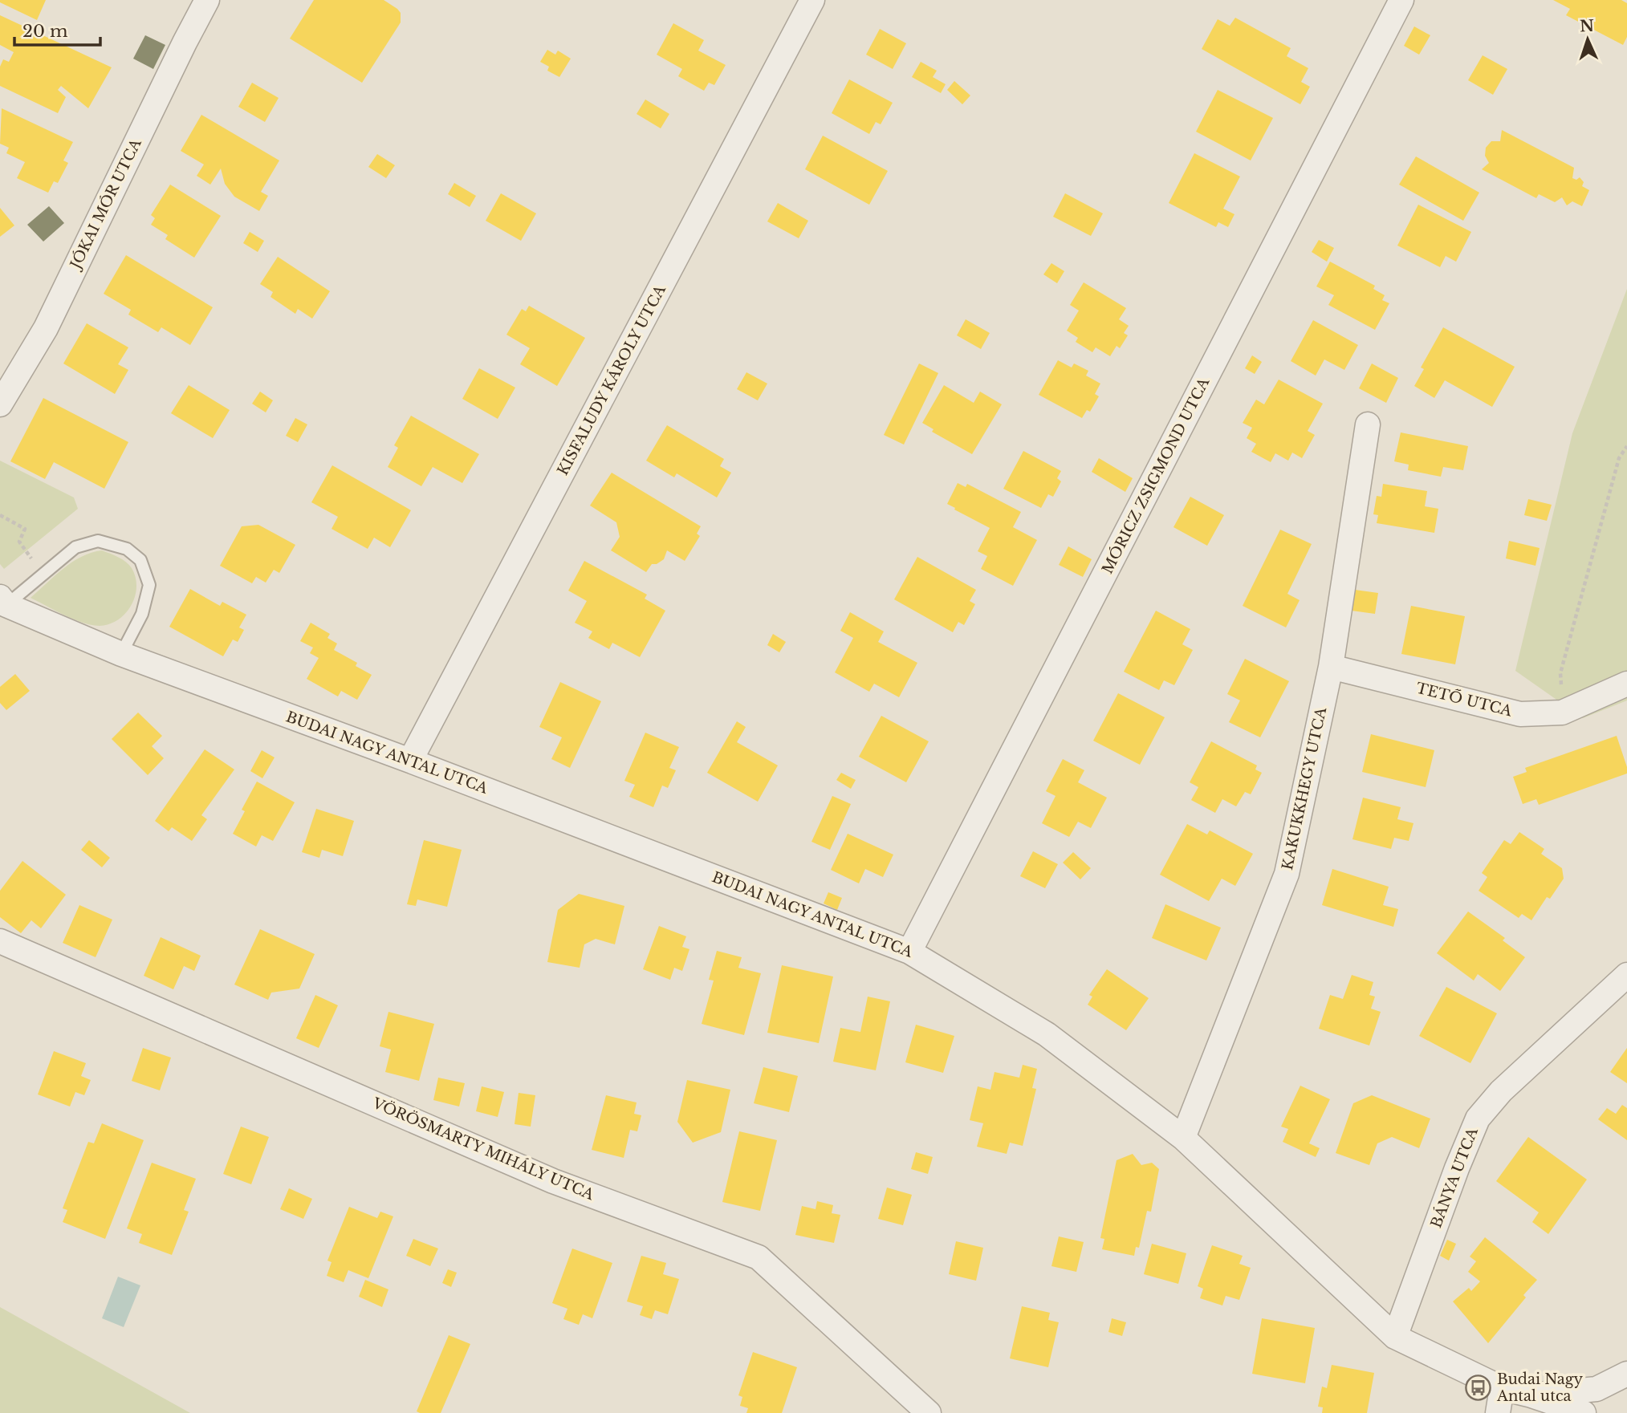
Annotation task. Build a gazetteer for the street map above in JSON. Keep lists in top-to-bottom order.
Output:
{
  "streets": {
    "street": [
      "JÓKAI MÓR UTCA",
      "KISFALUDY KÁROLY UTCA",
      "MÓRICZ ZSIGMOND UTCA",
      "TETŐ UTCA",
      "BUDAI NAGY ANTAL UTCA",
      "KAKUKKHEGY UTCA",
      "VÖRÖSMARTY MIHÁLY UTCA",
      "BÁNYA UTCA"
    ]
  },
  "crossings": [
    ["KISFALUDY KÁROLY UTCA", "BUDAI NAGY ANTAL UTCA"],
    ["MÓRICZ ZSIGMOND UTCA", "BUDAI NAGY ANTAL UTCA"],
    ["TETŐ UTCA", "KAKUKKHEGY UTCA"],
    ["BUDAI NAGY ANTAL UTCA", "KAKUKKHEGY UTCA"],
    ["BUDAI NAGY ANTAL UTCA", "BÁNYA UTCA"]
  ],
  "places": {
    "bus stop": ["Budai Nagy Antal utca"]
  },
  "scale_bar": "20 m",
  "north": "top"
}
